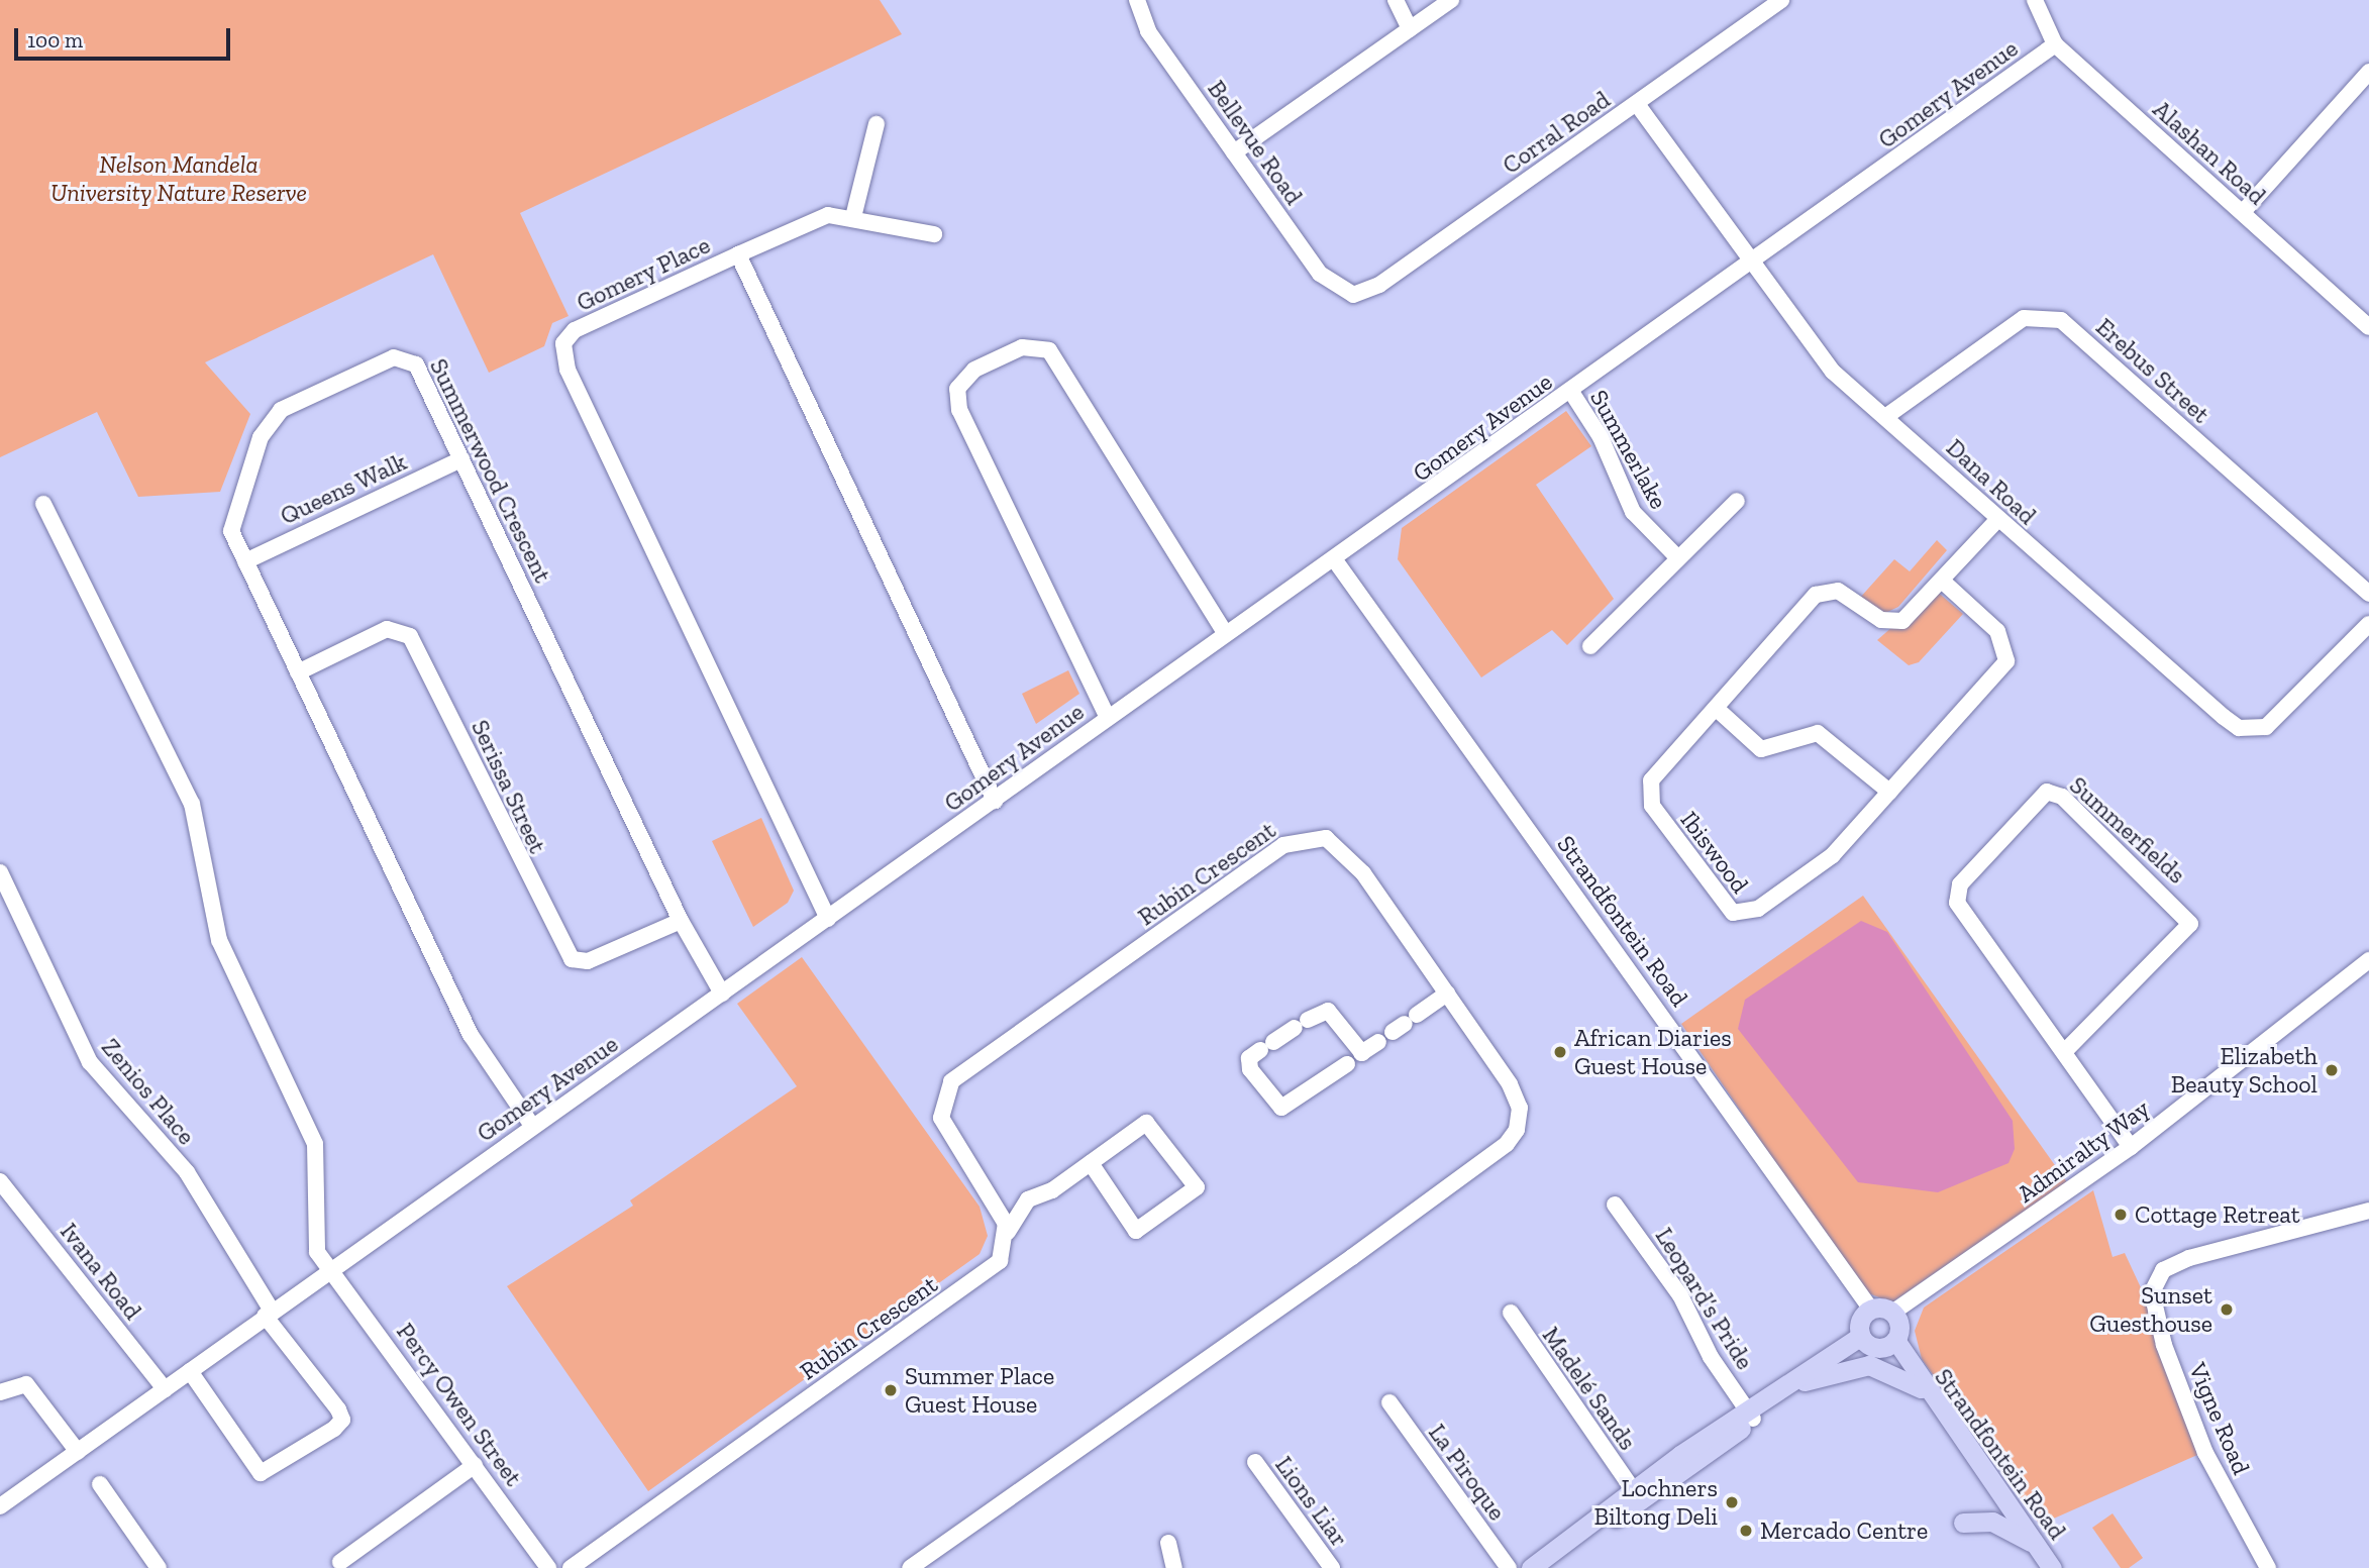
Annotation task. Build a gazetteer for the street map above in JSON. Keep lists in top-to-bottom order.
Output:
{
  "streets": {
    "main road": ["Strandfontein Road", "Admiralty Way"],
    "street": [
      "Gomery Avenue",
      "Corral Road",
      "Bellevue Road",
      "Alashan Road",
      "Gomery Place",
      "Erebus Street",
      "Summerlake",
      "Summerwood Crescent",
      "Dana Road",
      "Queens Walk",
      "Serissa Street",
      "Summerfields",
      "Ibiswood",
      "Rubin Crescent",
      "Zenios Place",
      "Ivana Road",
      "Leopard’s Pride",
      "Madelé Sands",
      "Percy Owen Street",
      "Vigne Road",
      "La Piroque",
      "Lions Liar"
    ]
  },
  "crossings": [
    ["Gomery Avenue", "Alashan Road"],
    ["Gomery Avenue", "Gomery Place"],
    ["Gomery Avenue", "Summerlake"],
    ["Gomery Avenue", "Summerwood Crescent"],
    ["Gomery Avenue", "Dana Road"],
    ["Gomery Avenue", "Strandfontein Road"],
    ["Gomery Avenue", "Zenios Place"],
    ["Gomery Avenue", "Ivana Road"],
    ["Gomery Avenue", "Percy Owen Street"],
    ["Corral Road", "Bellevue Road"],
    ["Corral Road", "Dana Road"],
    ["Erebus Street", "Dana Road"],
    ["Summerwood Crescent", "Queens Walk"],
    ["Summerwood Crescent", "Serissa Street"],
    ["Dana Road", "Ibiswood"],
    ["Summerfields", "Admiralty Way"],
    ["Strandfontein Road", "Admiralty Way"],
    ["Admiralty Way", "Leopard’s Pride"],
    ["Admiralty Way", "Madelé Sands"]
  ],
  "parks": ["Nelson Mandela University Nature Reserve"],
  "places": [
    "African Diaries Guest House",
    "Elizabeth Beauty School",
    "Cottage Retreat",
    "Sunset Guesthouse",
    "Summer Place Guest House",
    "Lochners Biltong Deli",
    "Mercado Centre"
  ],
  "scale_bar": "100 m"
}
